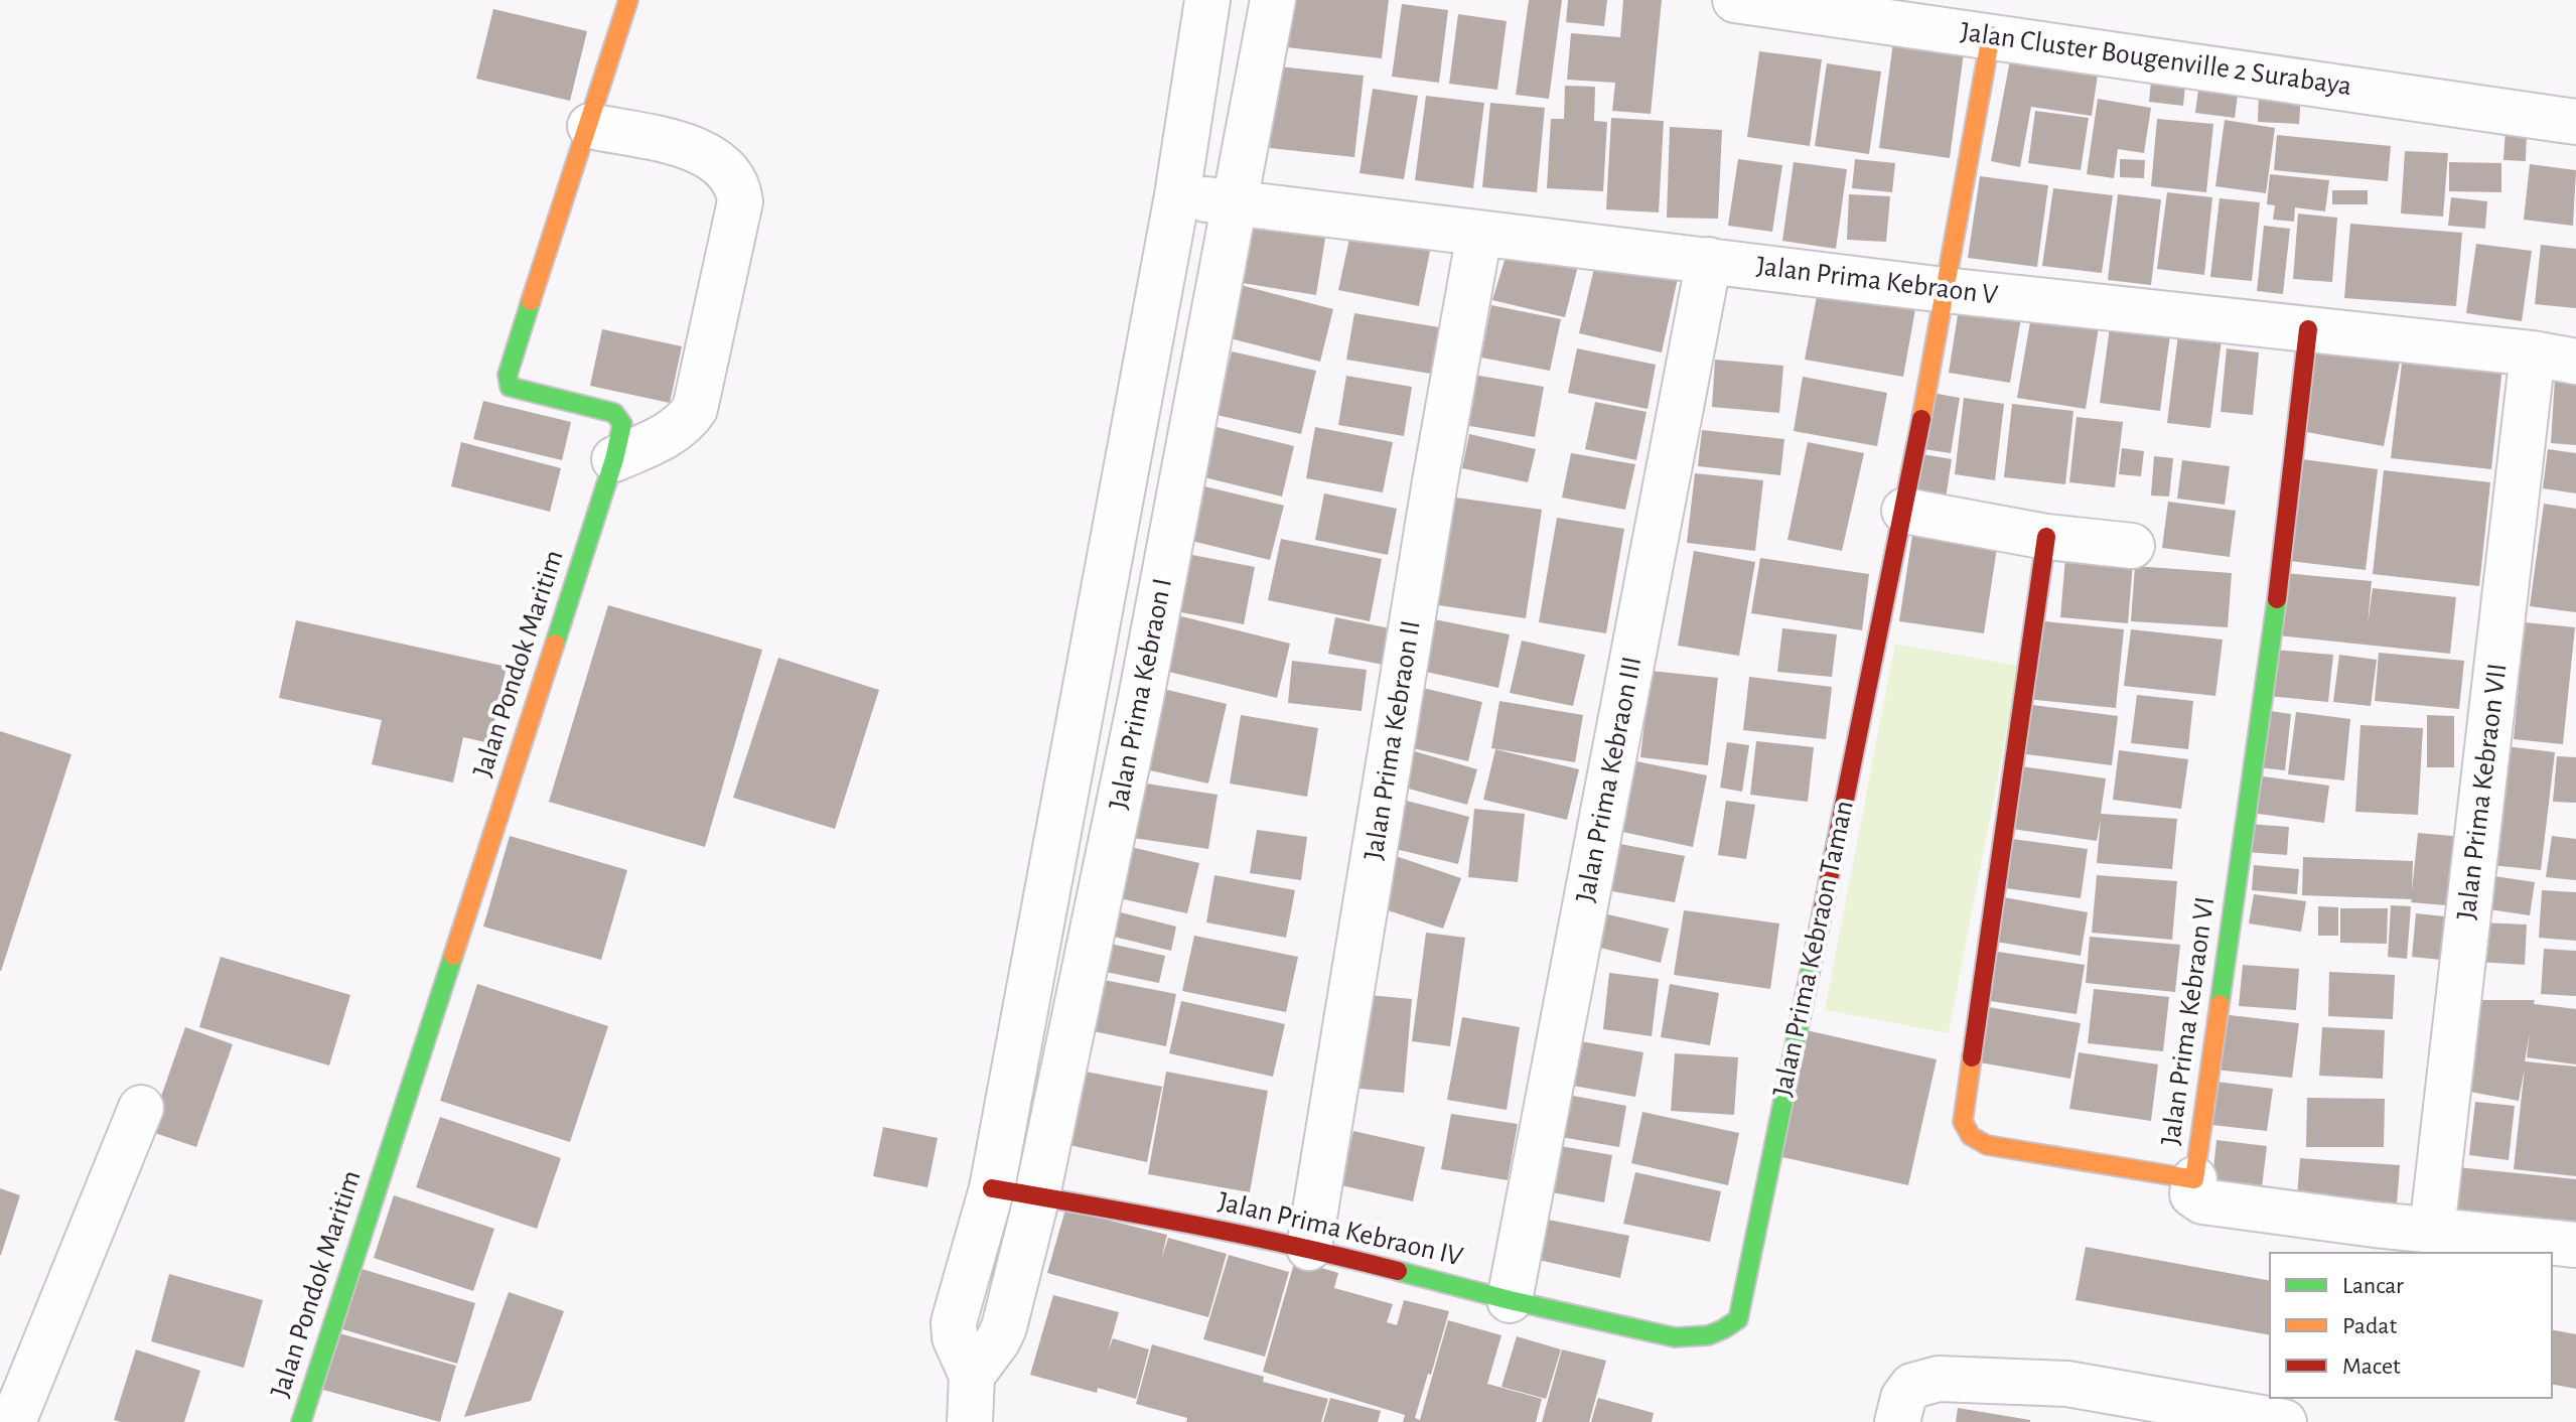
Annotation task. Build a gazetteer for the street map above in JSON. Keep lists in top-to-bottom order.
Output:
{
  "streets": {
    "street": [
      "Jalan Cluster Bougenville 2 Surabaya",
      "Jalan Prima Kebraon V",
      "Jalan Pondok Maritim",
      "Jalan Prima Kebraon I",
      "Jalan Prima Kebraon II",
      "Jalan Prima Kebraon III",
      "Jalan Prima Kebraon VII",
      "Jalan Prima Kebraon Taman",
      "Jalan Prima Kebraon VI",
      "Jalan Prima Kebraon IV"
    ]
  },
  "crossings": [
    ["Jalan Cluster Bougenville 2 Surabaya", "Jalan Prima Kebraon Taman"],
    ["Jalan Prima Kebraon V", "Jalan Prima Kebraon I"],
    ["Jalan Prima Kebraon V", "Jalan Prima Kebraon II"],
    ["Jalan Prima Kebraon V", "Jalan Prima Kebraon III"],
    ["Jalan Prima Kebraon V", "Jalan Prima Kebraon VII"],
    ["Jalan Prima Kebraon V", "Jalan Prima Kebraon Taman"],
    ["Jalan Prima Kebraon V", "Jalan Prima Kebraon VI"],
    ["Jalan Prima Kebraon I", "Jalan Prima Kebraon IV"],
    ["Jalan Prima Kebraon II", "Jalan Prima Kebraon IV"],
    ["Jalan Prima Kebraon III", "Jalan Prima Kebraon IV"],
    ["Jalan Prima Kebraon Taman", "Jalan Prima Kebraon IV"]
  ],
  "legend": ["Lancar", "Padat", "Macet"]
}
